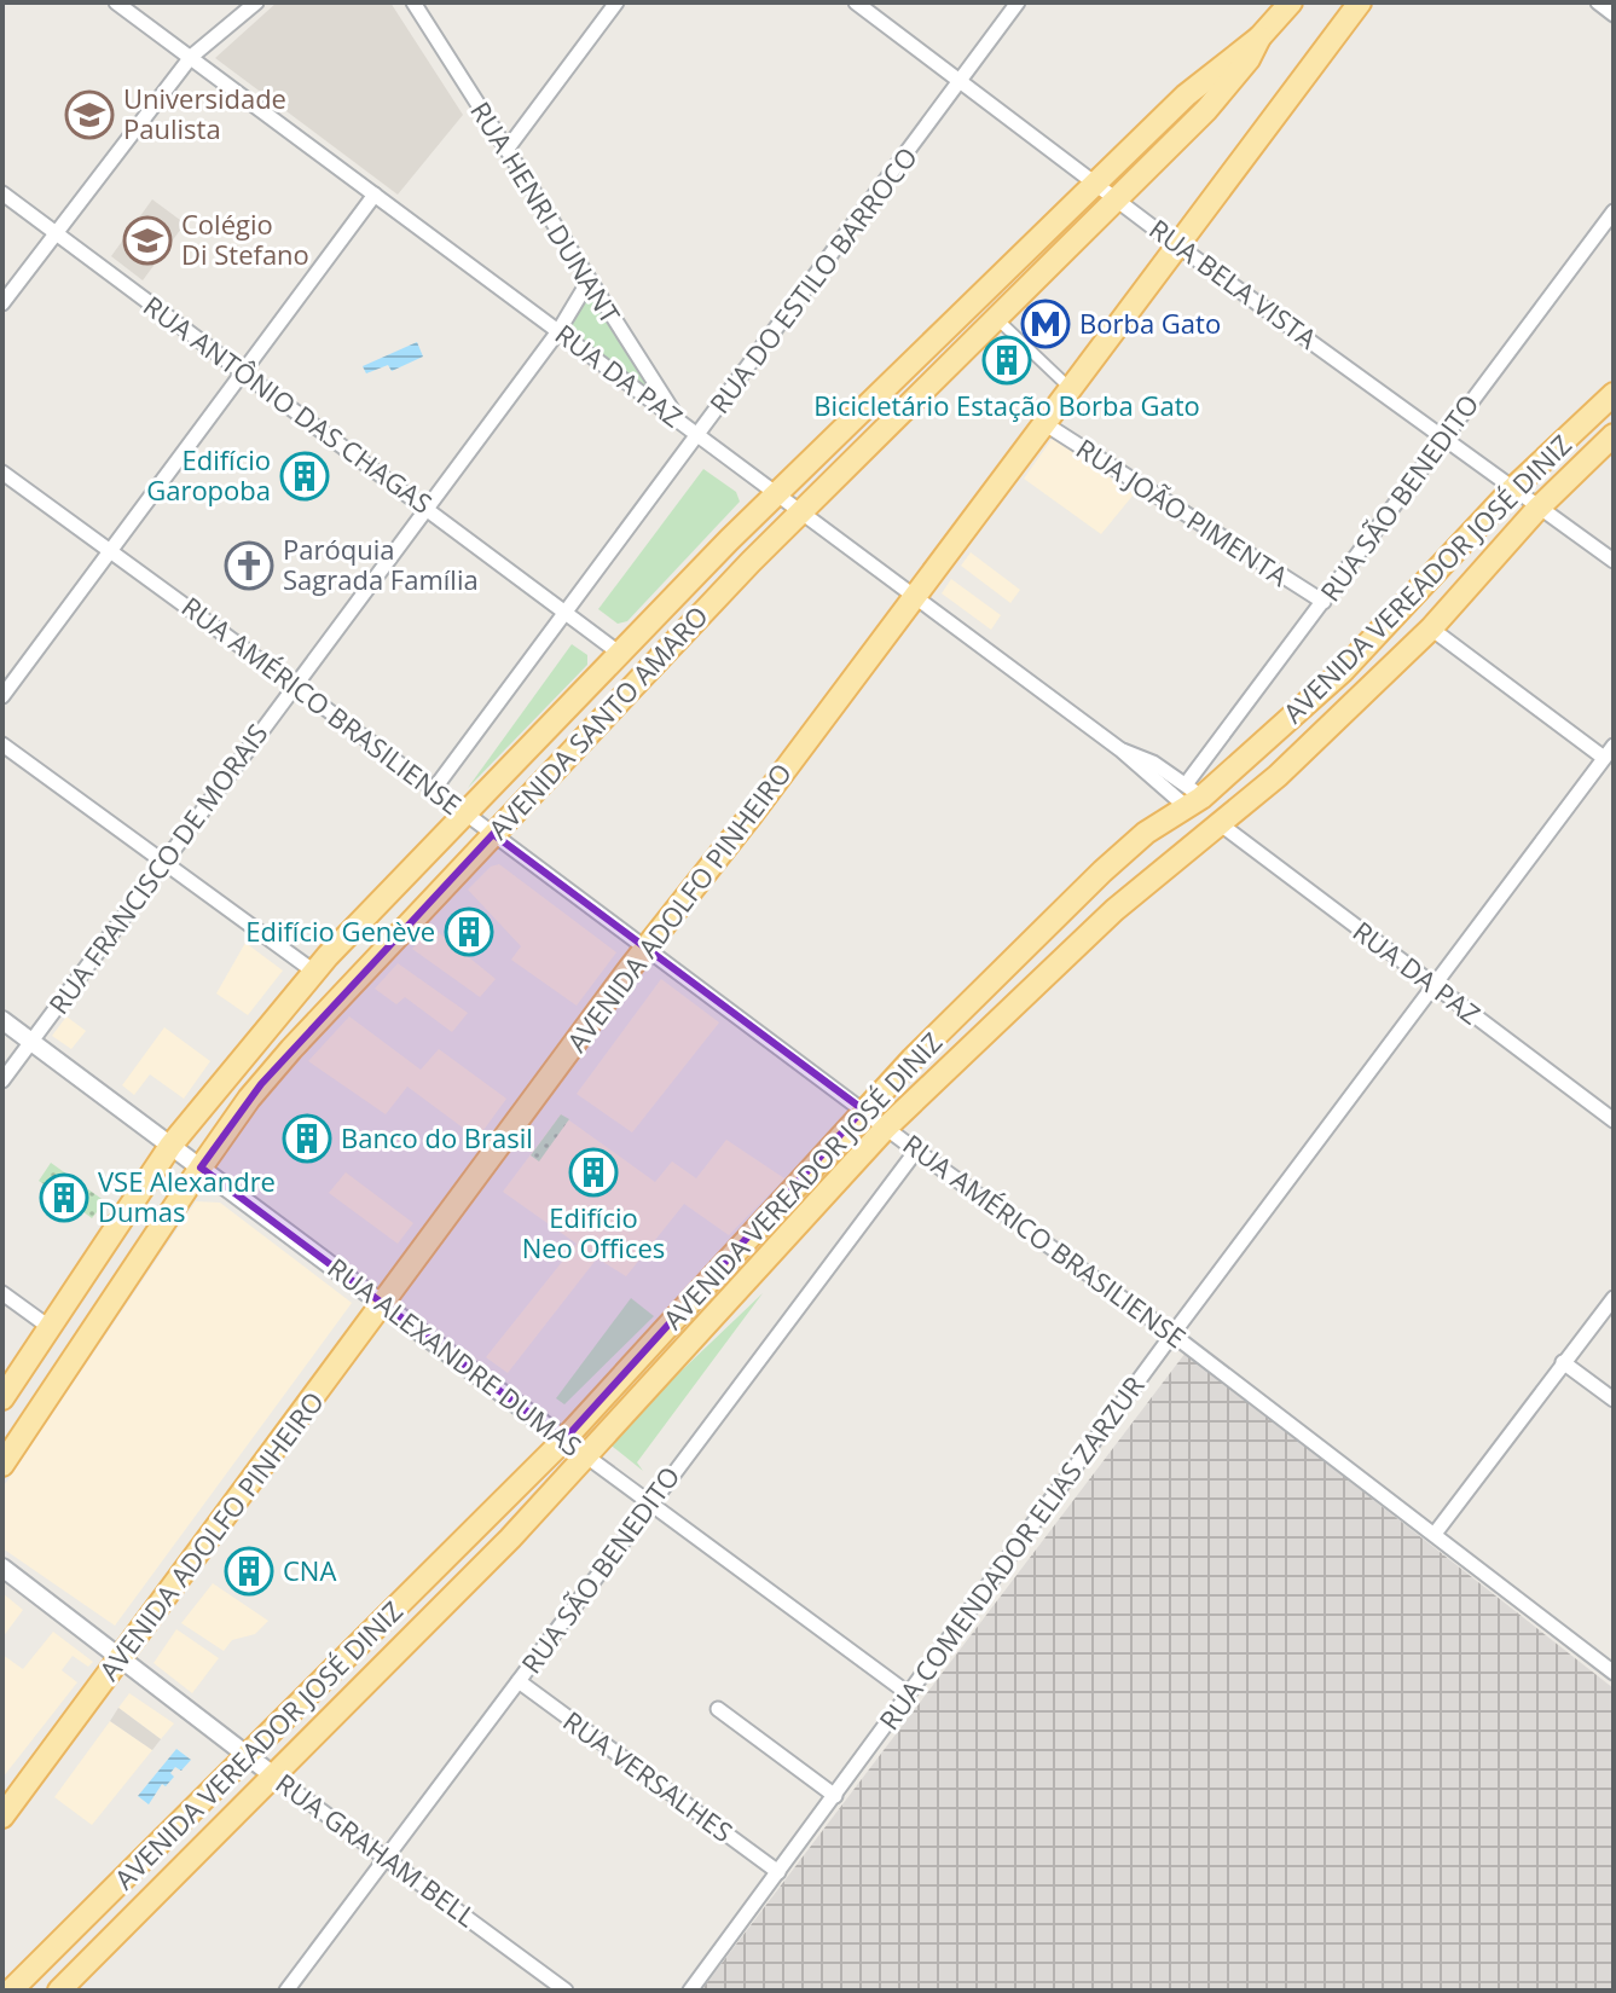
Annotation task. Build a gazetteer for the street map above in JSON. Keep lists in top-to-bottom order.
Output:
{
  "streets": {
    "main road": ["AVENIDA VEREADOR JOSÉ DINIZ", "AVENIDA SANTO AMARO", "AVENIDA ADOLFO PINHEIRO"],
    "street": [
      "RUA HENRI DUNANT",
      "RUA DO ESTILO BARROCO",
      "RUA BELA VISTA",
      "RUA DA PAZ",
      "RUA ANTÔNIO DAS CHAGAS",
      "RUA SÃO BENEDITO",
      "RUA JOÃO PIMENTA",
      "RUA AMÉRICO BRASILIENSE",
      "RUA FRANCISCO DE MORAIS",
      "RUA ALEXANDRE DUMAS",
      "RUA COMENDADOR ELIAS ZARZUR",
      "RUA VERSALHES",
      "RUA GRAHAM BELL"
    ]
  },
  "crossings": [
    ["RUA HENRI DUNANT", "RUA DA PAZ"],
    ["RUA HENRI DUNANT", "RUA FRANCISCO DE MORAIS"],
    ["RUA DO ESTILO BARROCO", "RUA BELA VISTA"],
    ["RUA DO ESTILO BARROCO", "RUA DA PAZ"],
    ["RUA DO ESTILO BARROCO", "RUA ANTÔNIO DAS CHAGAS"],
    ["RUA DO ESTILO BARROCO", "RUA AMÉRICO BRASILIENSE"],
    ["RUA BELA VISTA", "RUA SÃO BENEDITO"],
    ["RUA BELA VISTA", "AVENIDA VEREADOR JOSÉ DINIZ"],
    ["RUA BELA VISTA", "AVENIDA SANTO AMARO"],
    ["RUA BELA VISTA", "AVENIDA ADOLFO PINHEIRO"],
    ["RUA DA PAZ", "RUA SÃO BENEDITO"],
    ["RUA DA PAZ", "AVENIDA VEREADOR JOSÉ DINIZ"],
    ["RUA DA PAZ", "AVENIDA SANTO AMARO"],
    ["RUA DA PAZ", "RUA FRANCISCO DE MORAIS"],
    ["RUA DA PAZ", "AVENIDA ADOLFO PINHEIRO"],
    ["RUA DA PAZ", "RUA COMENDADOR ELIAS ZARZUR"],
    ["RUA ANTÔNIO DAS CHAGAS", "AVENIDA SANTO AMARO"],
    ["RUA ANTÔNIO DAS CHAGAS", "RUA FRANCISCO DE MORAIS"],
    ["RUA SÃO BENEDITO", "RUA JOÃO PIMENTA"],
    ["RUA SÃO BENEDITO", "AVENIDA VEREADOR JOSÉ DINIZ"],
    ["RUA SÃO BENEDITO", "RUA AMÉRICO BRASILIENSE"],
    ["RUA SÃO BENEDITO", "RUA ALEXANDRE DUMAS"],
    ["RUA SÃO BENEDITO", "RUA VERSALHES"],
    ["RUA SÃO BENEDITO", "RUA GRAHAM BELL"],
    ["RUA JOÃO PIMENTA", "AVENIDA ADOLFO PINHEIRO"],
    ["AVENIDA VEREADOR JOSÉ DINIZ", "RUA AMÉRICO BRASILIENSE"],
    ["AVENIDA VEREADOR JOSÉ DINIZ", "RUA ALEXANDRE DUMAS"],
    ["AVENIDA VEREADOR JOSÉ DINIZ", "RUA GRAHAM BELL"],
    ["RUA AMÉRICO BRASILIENSE", "AVENIDA SANTO AMARO"],
    ["RUA AMÉRICO BRASILIENSE", "RUA FRANCISCO DE MORAIS"],
    ["RUA AMÉRICO BRASILIENSE", "AVENIDA ADOLFO PINHEIRO"],
    ["RUA AMÉRICO BRASILIENSE", "RUA COMENDADOR ELIAS ZARZUR"],
    ["AVENIDA SANTO AMARO", "RUA ALEXANDRE DUMAS"],
    ["RUA FRANCISCO DE MORAIS", "RUA ALEXANDRE DUMAS"],
    ["AVENIDA ADOLFO PINHEIRO", "RUA ALEXANDRE DUMAS"],
    ["AVENIDA ADOLFO PINHEIRO", "RUA GRAHAM BELL"],
    ["RUA ALEXANDRE DUMAS", "RUA COMENDADOR ELIAS ZARZUR"],
    ["RUA COMENDADOR ELIAS ZARZUR", "RUA VERSALHES"]
  ],
  "places": {
    "school or university": ["Universidade Paulista", "Colégio Di Stefano"],
    "metro station": ["Borba Gato"],
    "building": [
      "Bicicletário Estação Borba Gato",
      "Edifício Garopoba",
      "Edifício Genève",
      "Banco do Brasil",
      "Edifício Neo Offices",
      "VSE Alexandre Dumas",
      "CNA"
    ],
    "church": ["Paróquia Sagrada Família"]
  }
}
